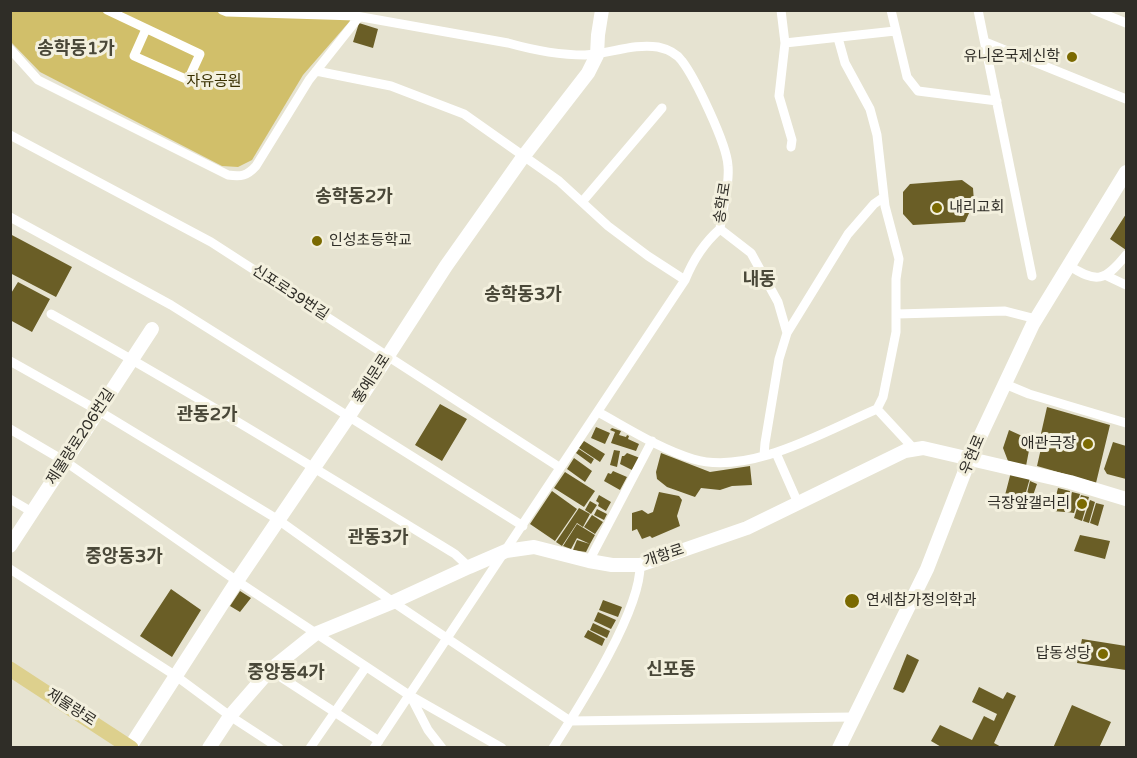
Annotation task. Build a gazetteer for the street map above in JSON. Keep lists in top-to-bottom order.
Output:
{
  "streets": {
    "main road": ["제물량로"],
    "street": [
      "송학로",
      "신포로39번길",
      "홍예문로",
      "제물량로206번길",
      "우현로",
      "개항로"
    ]
  },
  "crossings": [
    ["송학로", "신포로39번길"],
    ["송학로", "개항로"],
    ["신포로39번길", "홍예문로"],
    ["홍예문로", "제물량로"],
    ["우현로", "개항로"]
  ],
  "districts": [
    "송학동1가",
    "송학동2가",
    "내동",
    "송학동3가",
    "관동2가",
    "관동3가",
    "중앙동3가",
    "신포동",
    "중앙동4가"
  ],
  "parks": ["자유공원"],
  "places": [
    "유니온국제신학",
    "내리교회",
    "인성초등학교",
    "애관극장",
    "극장앞갤러리",
    "연세참가정의학과",
    "답동성당"
  ]
}
